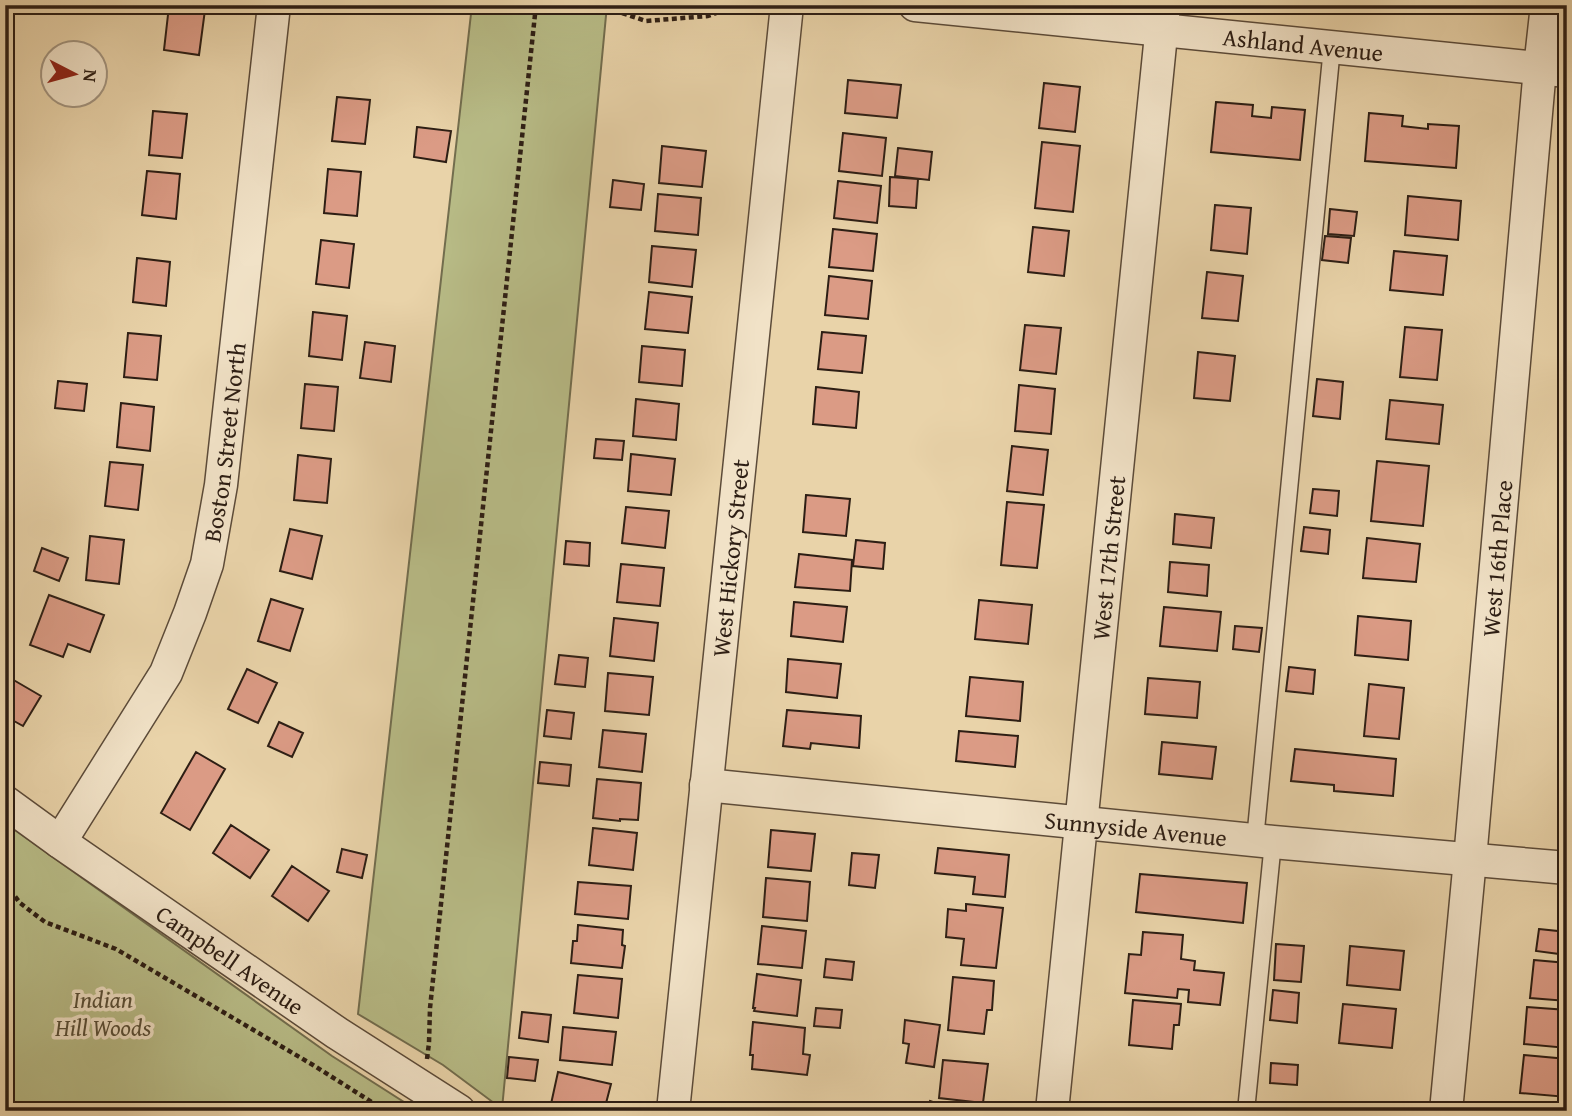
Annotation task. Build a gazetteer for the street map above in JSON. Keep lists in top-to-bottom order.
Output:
{
  "streets": {
    "street": [
      "Ashland Avenue",
      "Boston Street North",
      "West Hickory Street",
      "West 17th Street",
      "West 16th Place",
      "Sunnyside Avenue",
      "Campbell Avenue"
    ]
  },
  "crossings": [
    ["Ashland Avenue", "West 17th Street"],
    ["Ashland Avenue", "West 16th Place"],
    ["Boston Street North", "Campbell Avenue"],
    ["West Hickory Street", "Sunnyside Avenue"],
    ["West 17th Street", "Sunnyside Avenue"],
    ["West 16th Place", "Sunnyside Avenue"]
  ],
  "parks": ["Indian Hill Woods"],
  "north": "right"
}
